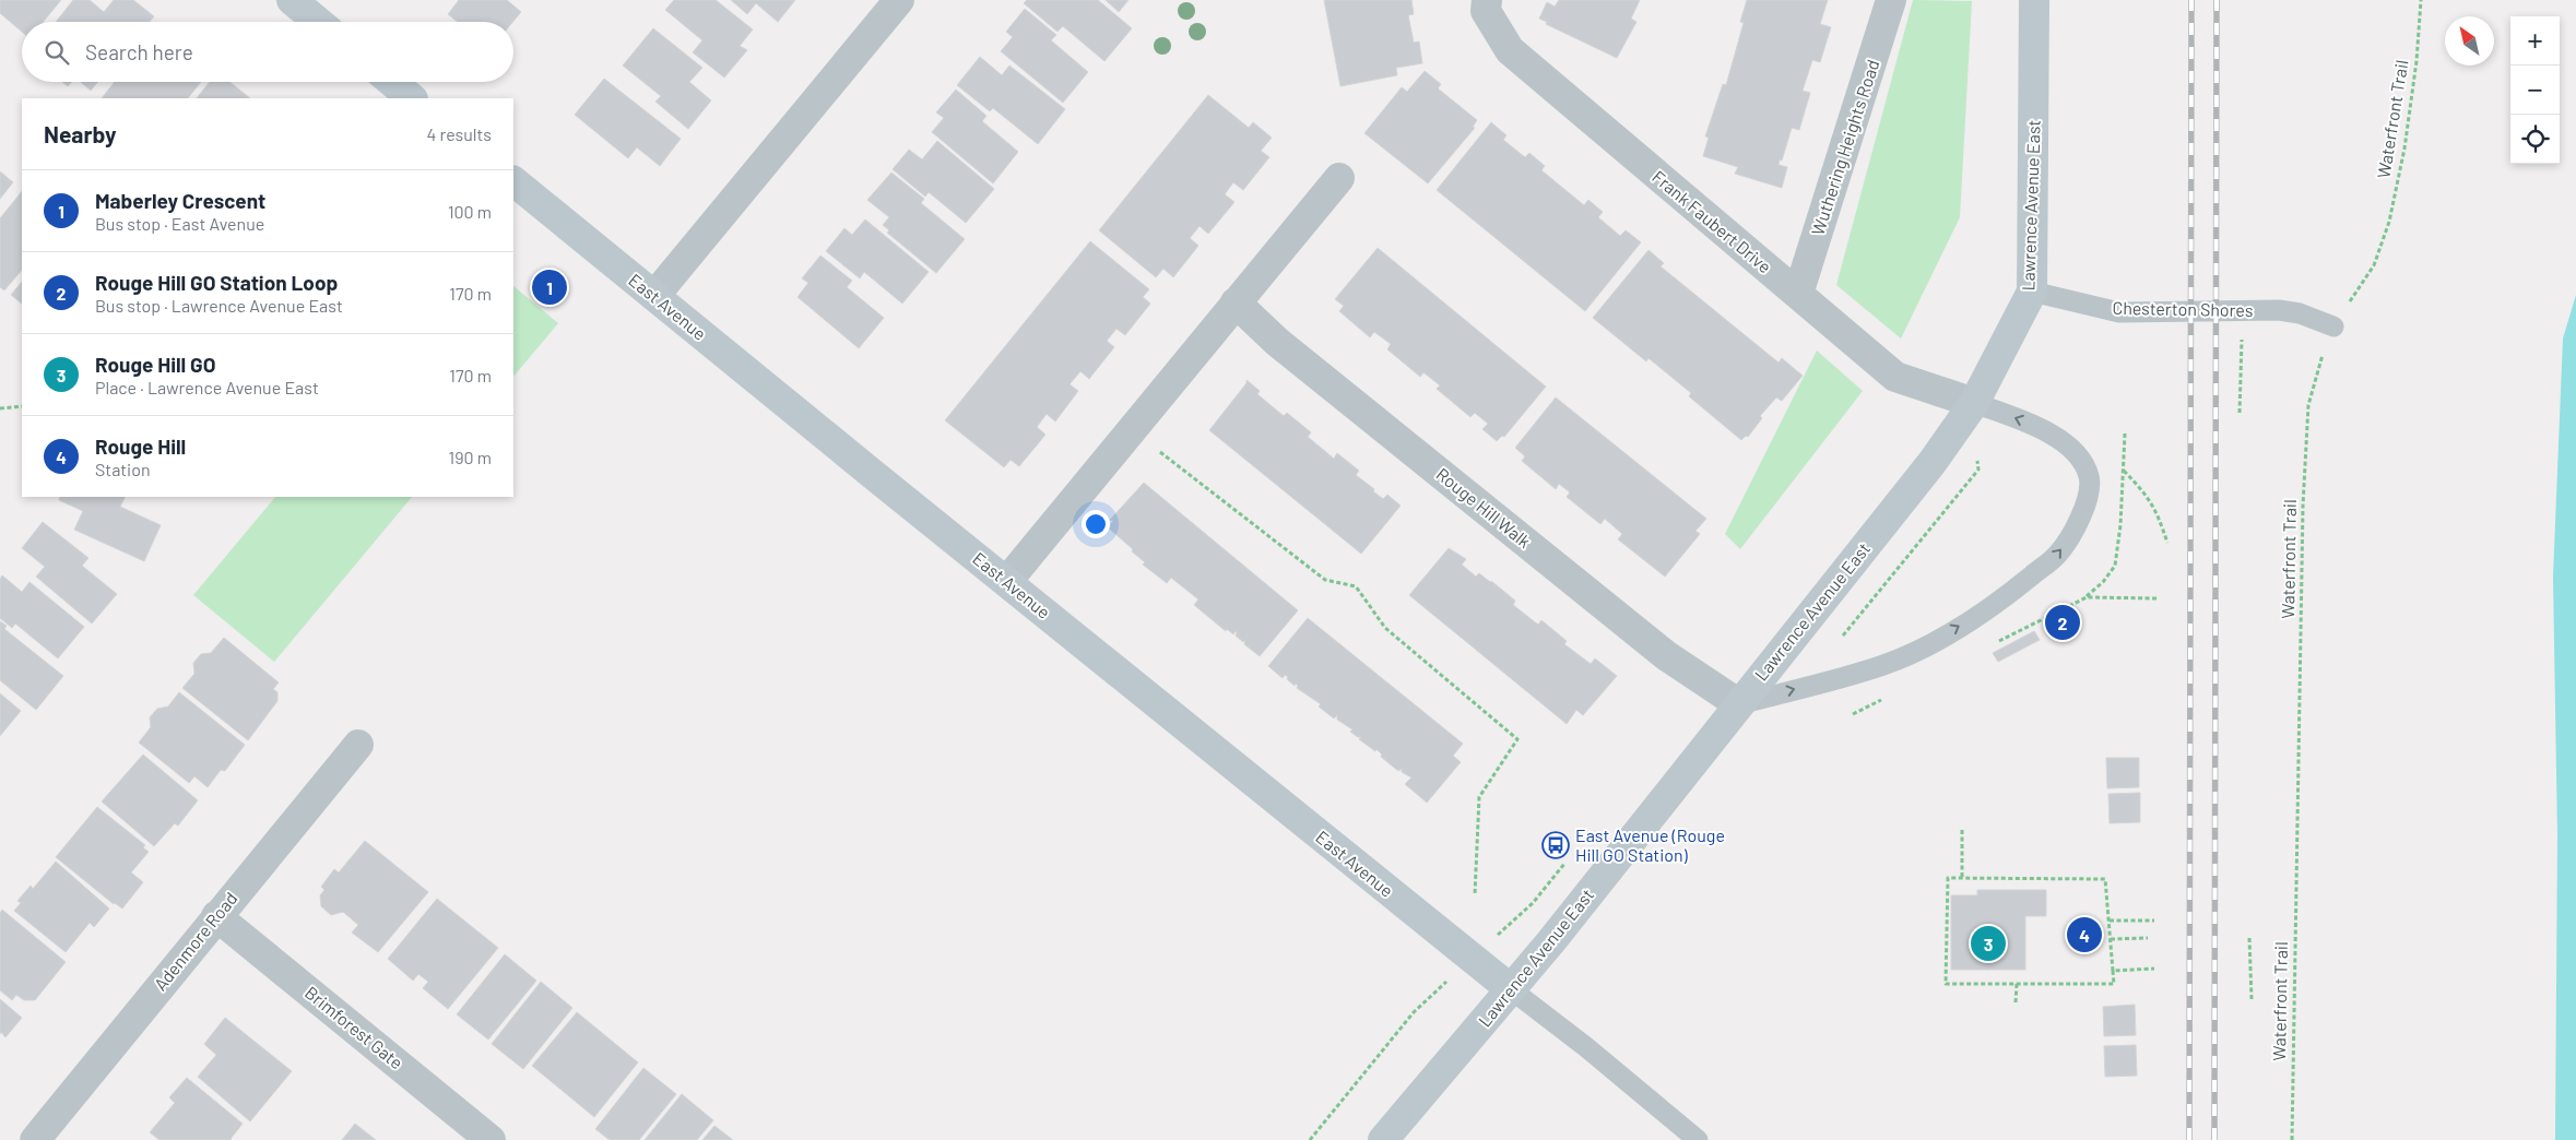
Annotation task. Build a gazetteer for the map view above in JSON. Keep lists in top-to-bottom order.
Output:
{
  "streets": {
    "street": [
      "Wuthering Heights Road",
      "Lawrence Avenue East",
      "Frank Faubert Drive",
      "East Avenue",
      "Rouge Hill Walk",
      "Adenmore Road",
      "Brimforest Gate"
    ],
    "lane": ["Chesterton Shores"],
    "path": ["Waterfront Trail"]
  },
  "crossings": [
    ["Waterfront Trail", "Chesterton Shores"],
    ["Wuthering Heights Road", "Frank Faubert Drive"],
    ["Lawrence Avenue East", "Frank Faubert Drive"],
    ["Lawrence Avenue East", "East Avenue"],
    ["Lawrence Avenue East", "Chesterton Shores"],
    ["Lawrence Avenue East", "Rouge Hill Walk"],
    ["Adenmore Road", "Brimforest Gate"]
  ],
  "places": {
    "bus stop": ["East Avenue (Rouge Hill GO Station)"]
  },
  "north": "top left",
  "page": {
    "map_buttons": ["+", "−"],
    "search": "Search here",
    "heading": ["Nearby", "4 results"],
    "list": [
      {
        "mark": "1",
        "name": "Maberley Crescent",
        "note": "Bus stop · East Avenue",
        "value": "100 m"
      },
      {
        "mark": "2",
        "name": "Rouge Hill GO Station Loop",
        "note": "Bus stop · Lawrence Avenue East",
        "value": "170 m"
      },
      {
        "mark": "3",
        "name": "Rouge Hill GO",
        "note": "Place · Lawrence Avenue East",
        "value": "170 m"
      },
      {
        "mark": "4",
        "name": "Rouge Hill",
        "note": "Station",
        "value": "190 m"
      }
    ],
    "pins": [
      "1",
      "2",
      "4",
      "3"
    ]
  }
}
